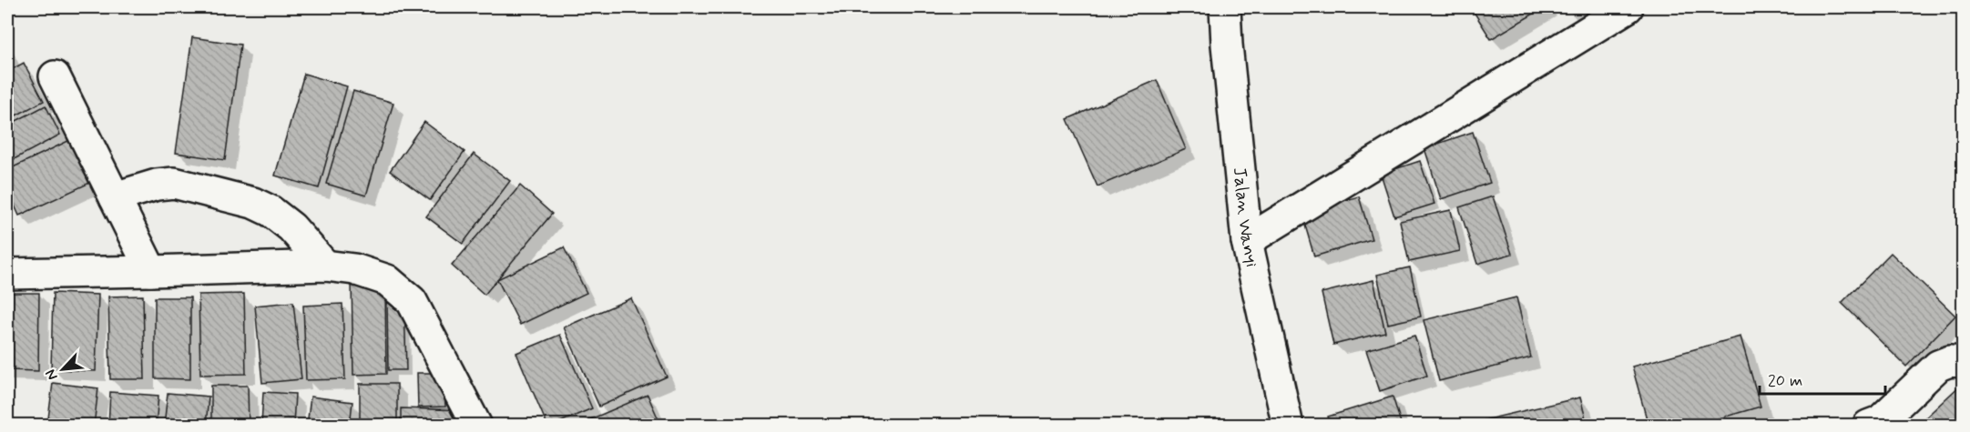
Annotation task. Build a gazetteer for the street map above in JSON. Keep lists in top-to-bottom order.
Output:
{
  "streets": {
    "street": ["Jalan Wanyi"]
  },
  "scale_bar": "20 m",
  "north": "bottom left"
}
